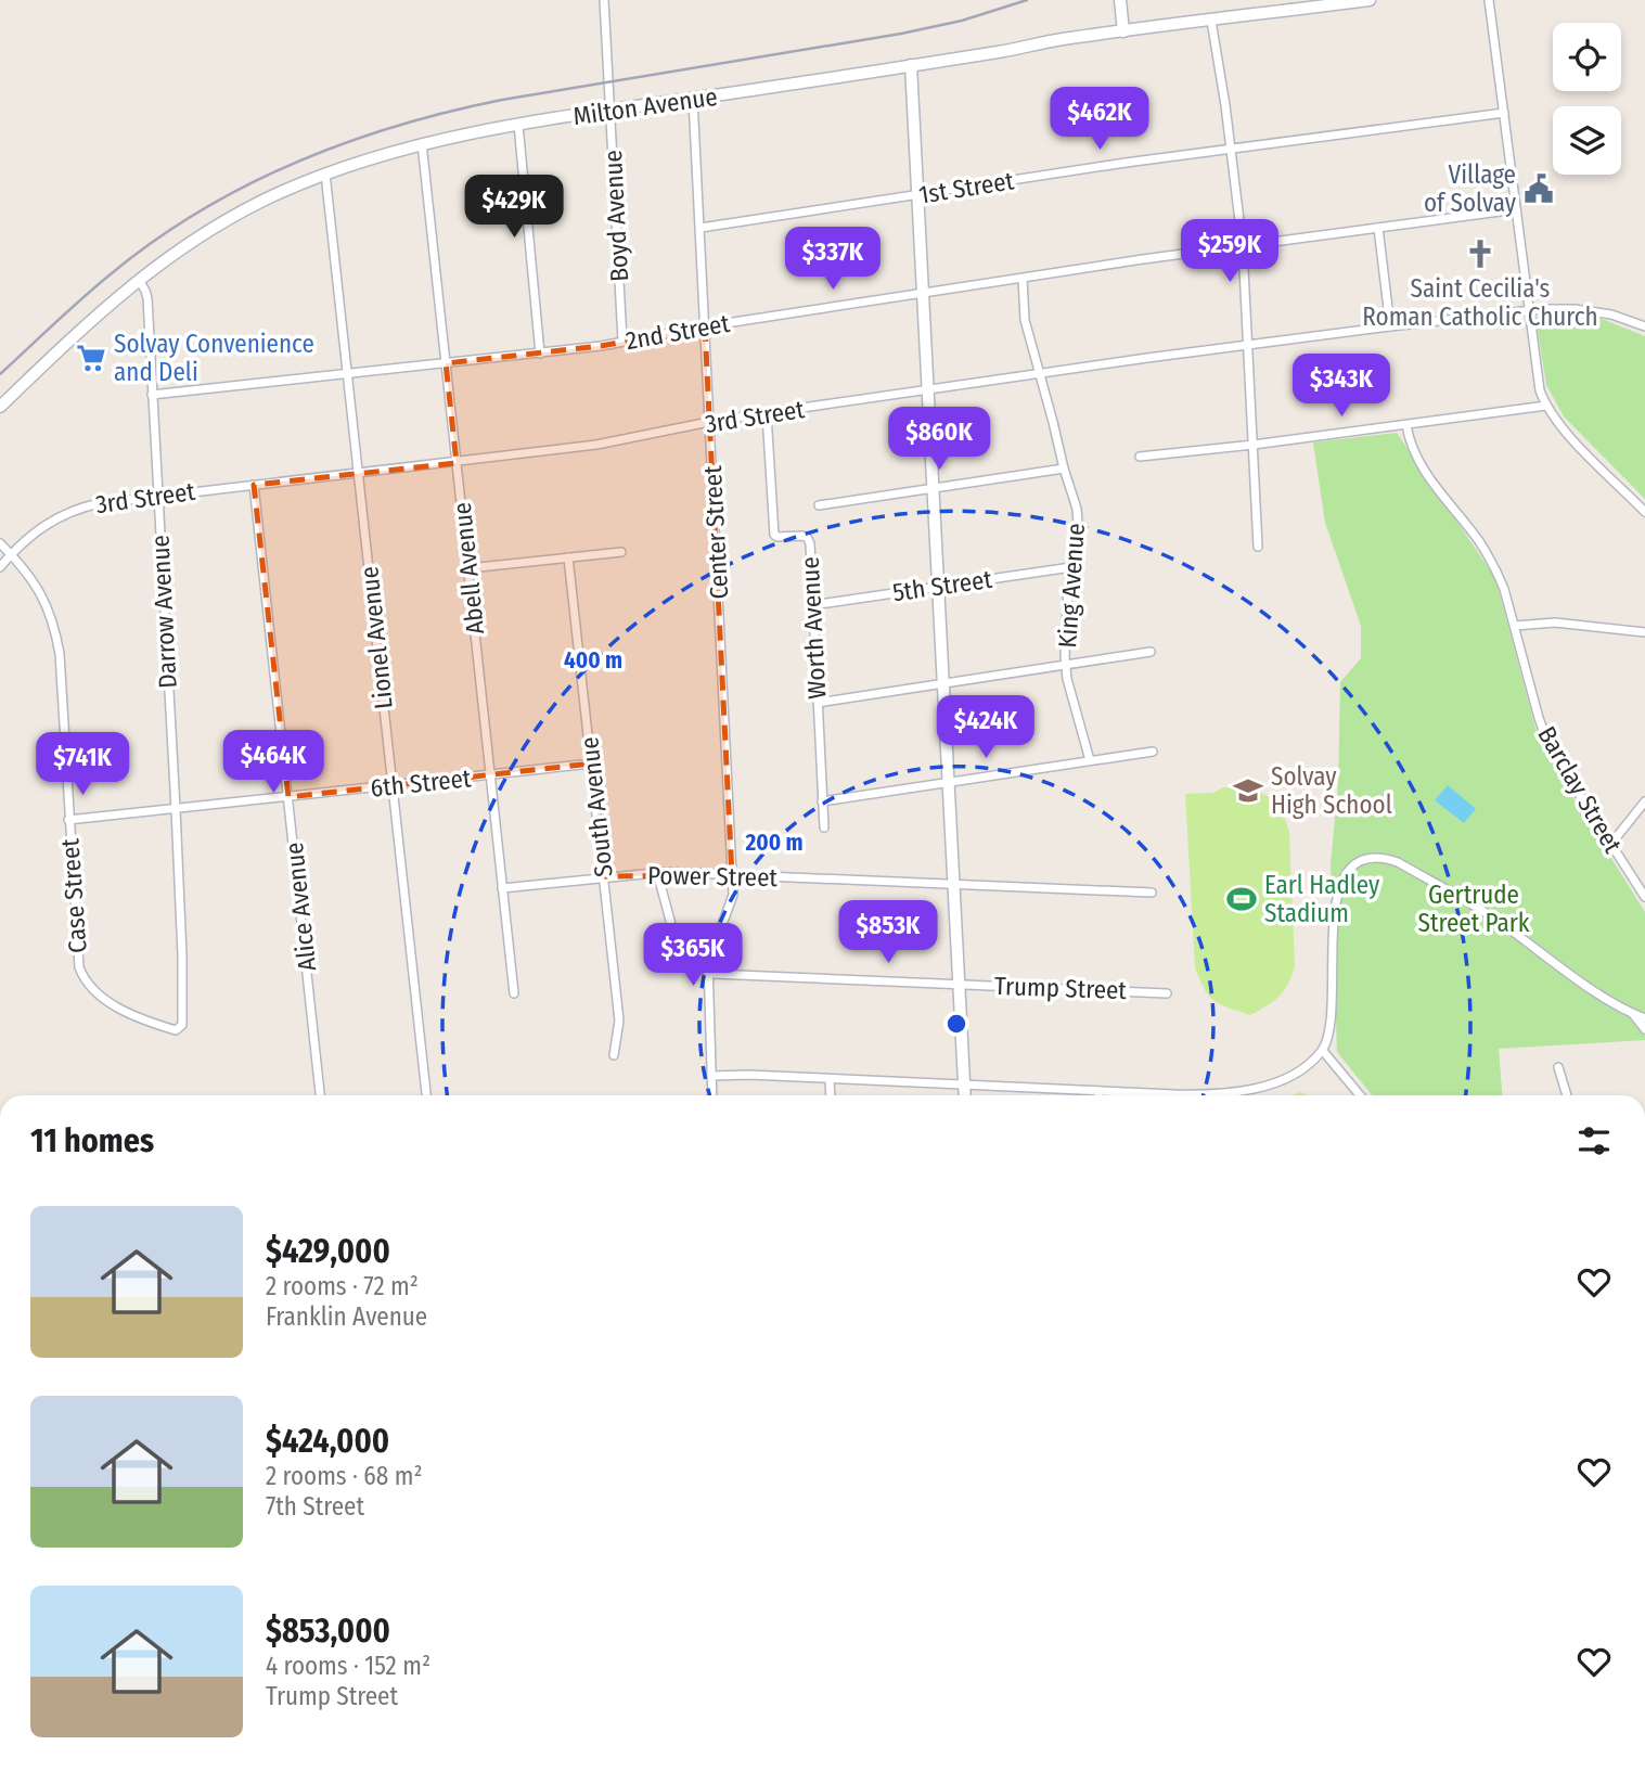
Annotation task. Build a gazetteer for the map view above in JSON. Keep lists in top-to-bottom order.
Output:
{
  "streets": {
    "main road": ["Milton Avenue"],
    "street": [
      "1st Street",
      "Boyd Avenue",
      "2nd Street",
      "3rd Street",
      "Center Street",
      "Abell Avenue",
      "5th Street",
      "King Avenue",
      "Darrow Avenue",
      "Worth Avenue",
      "Lionel Avenue",
      "6th Street",
      "Barclay Street",
      "South Avenue",
      "Power Street",
      "Case Street",
      "Alice Avenue",
      "Trump Street"
    ]
  },
  "crossings": [
    ["Milton Avenue", "Boyd Avenue"],
    ["Milton Avenue", "Center Street"],
    ["Milton Avenue", "Abell Avenue"],
    ["Milton Avenue", "Darrow Avenue"],
    ["Milton Avenue", "Lionel Avenue"],
    ["1st Street", "Center Street"],
    ["Boyd Avenue", "2nd Street"],
    ["2nd Street", "Center Street"],
    ["2nd Street", "Abell Avenue"],
    ["2nd Street", "King Avenue"],
    ["2nd Street", "Darrow Avenue"],
    ["2nd Street", "Lionel Avenue"],
    ["3rd Street", "Center Street"],
    ["3rd Street", "Abell Avenue"],
    ["3rd Street", "King Avenue"],
    ["3rd Street", "Darrow Avenue"],
    ["3rd Street", "Worth Avenue"],
    ["3rd Street", "Lionel Avenue"],
    ["3rd Street", "Case Street"],
    ["3rd Street", "Alice Avenue"],
    ["Center Street", "Power Street"],
    ["Center Street", "Trump Street"],
    ["Abell Avenue", "6th Street"],
    ["Abell Avenue", "Power Street"],
    ["5th Street", "King Avenue"],
    ["5th Street", "Worth Avenue"],
    ["Darrow Avenue", "6th Street"],
    ["Darrow Avenue", "Case Street"],
    ["Lionel Avenue", "6th Street"],
    ["6th Street", "South Avenue"],
    ["6th Street", "Case Street"],
    ["6th Street", "Alice Avenue"],
    ["South Avenue", "Power Street"]
  ],
  "parks": ["Gertrude Street Park"],
  "places": {
    "public building": ["Village of Solvay"],
    "church": ["Saint Cecilia's Roman Catholic Church"],
    "supermarket": ["Solvay Convenience and Deli"],
    "school or university": ["Solvay High School"],
    "sports": ["Earl Hadley Stadium"]
  },
  "page": {
    "price": [
      "$462K",
      "$429K",
      "$259K",
      "$337K",
      "$343K",
      "$860K",
      "$424K",
      "$464K",
      "$741K",
      "$853K",
      "$365K"
    ],
    "heading": "11 homes",
    "list": [
      {
        "name": "$429,000",
        "note": "2 rooms · 72 m² · Franklin Avenue"
      },
      {
        "name": "$424,000",
        "note": "2 rooms · 68 m² · 7th Street"
      },
      {
        "name": "$853,000",
        "note": "4 rooms · 152 m² · Trump Street"
      }
    ]
  },
  "rings": ["400 m", "200 m"]
}
